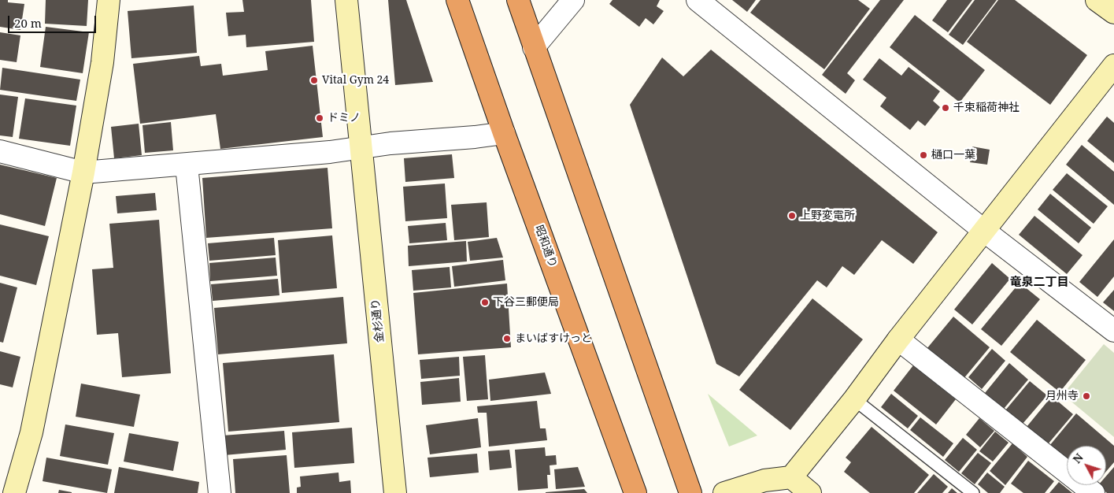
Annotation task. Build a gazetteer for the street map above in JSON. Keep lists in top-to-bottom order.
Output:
{
  "streets": {
    "highway": ["昭和通り"],
    "street": ["金杉通り"]
  },
  "districts": ["竜泉二丁目"],
  "places": [
    "Vital Gym 24",
    "千束稲荷神社",
    "ドミノ",
    "樋口一葉",
    "上野変電所",
    "下谷三郵便局",
    "まいばすけっと",
    "月州寺"
  ],
  "scale_bar": "20 m",
  "north": "top left"
}
